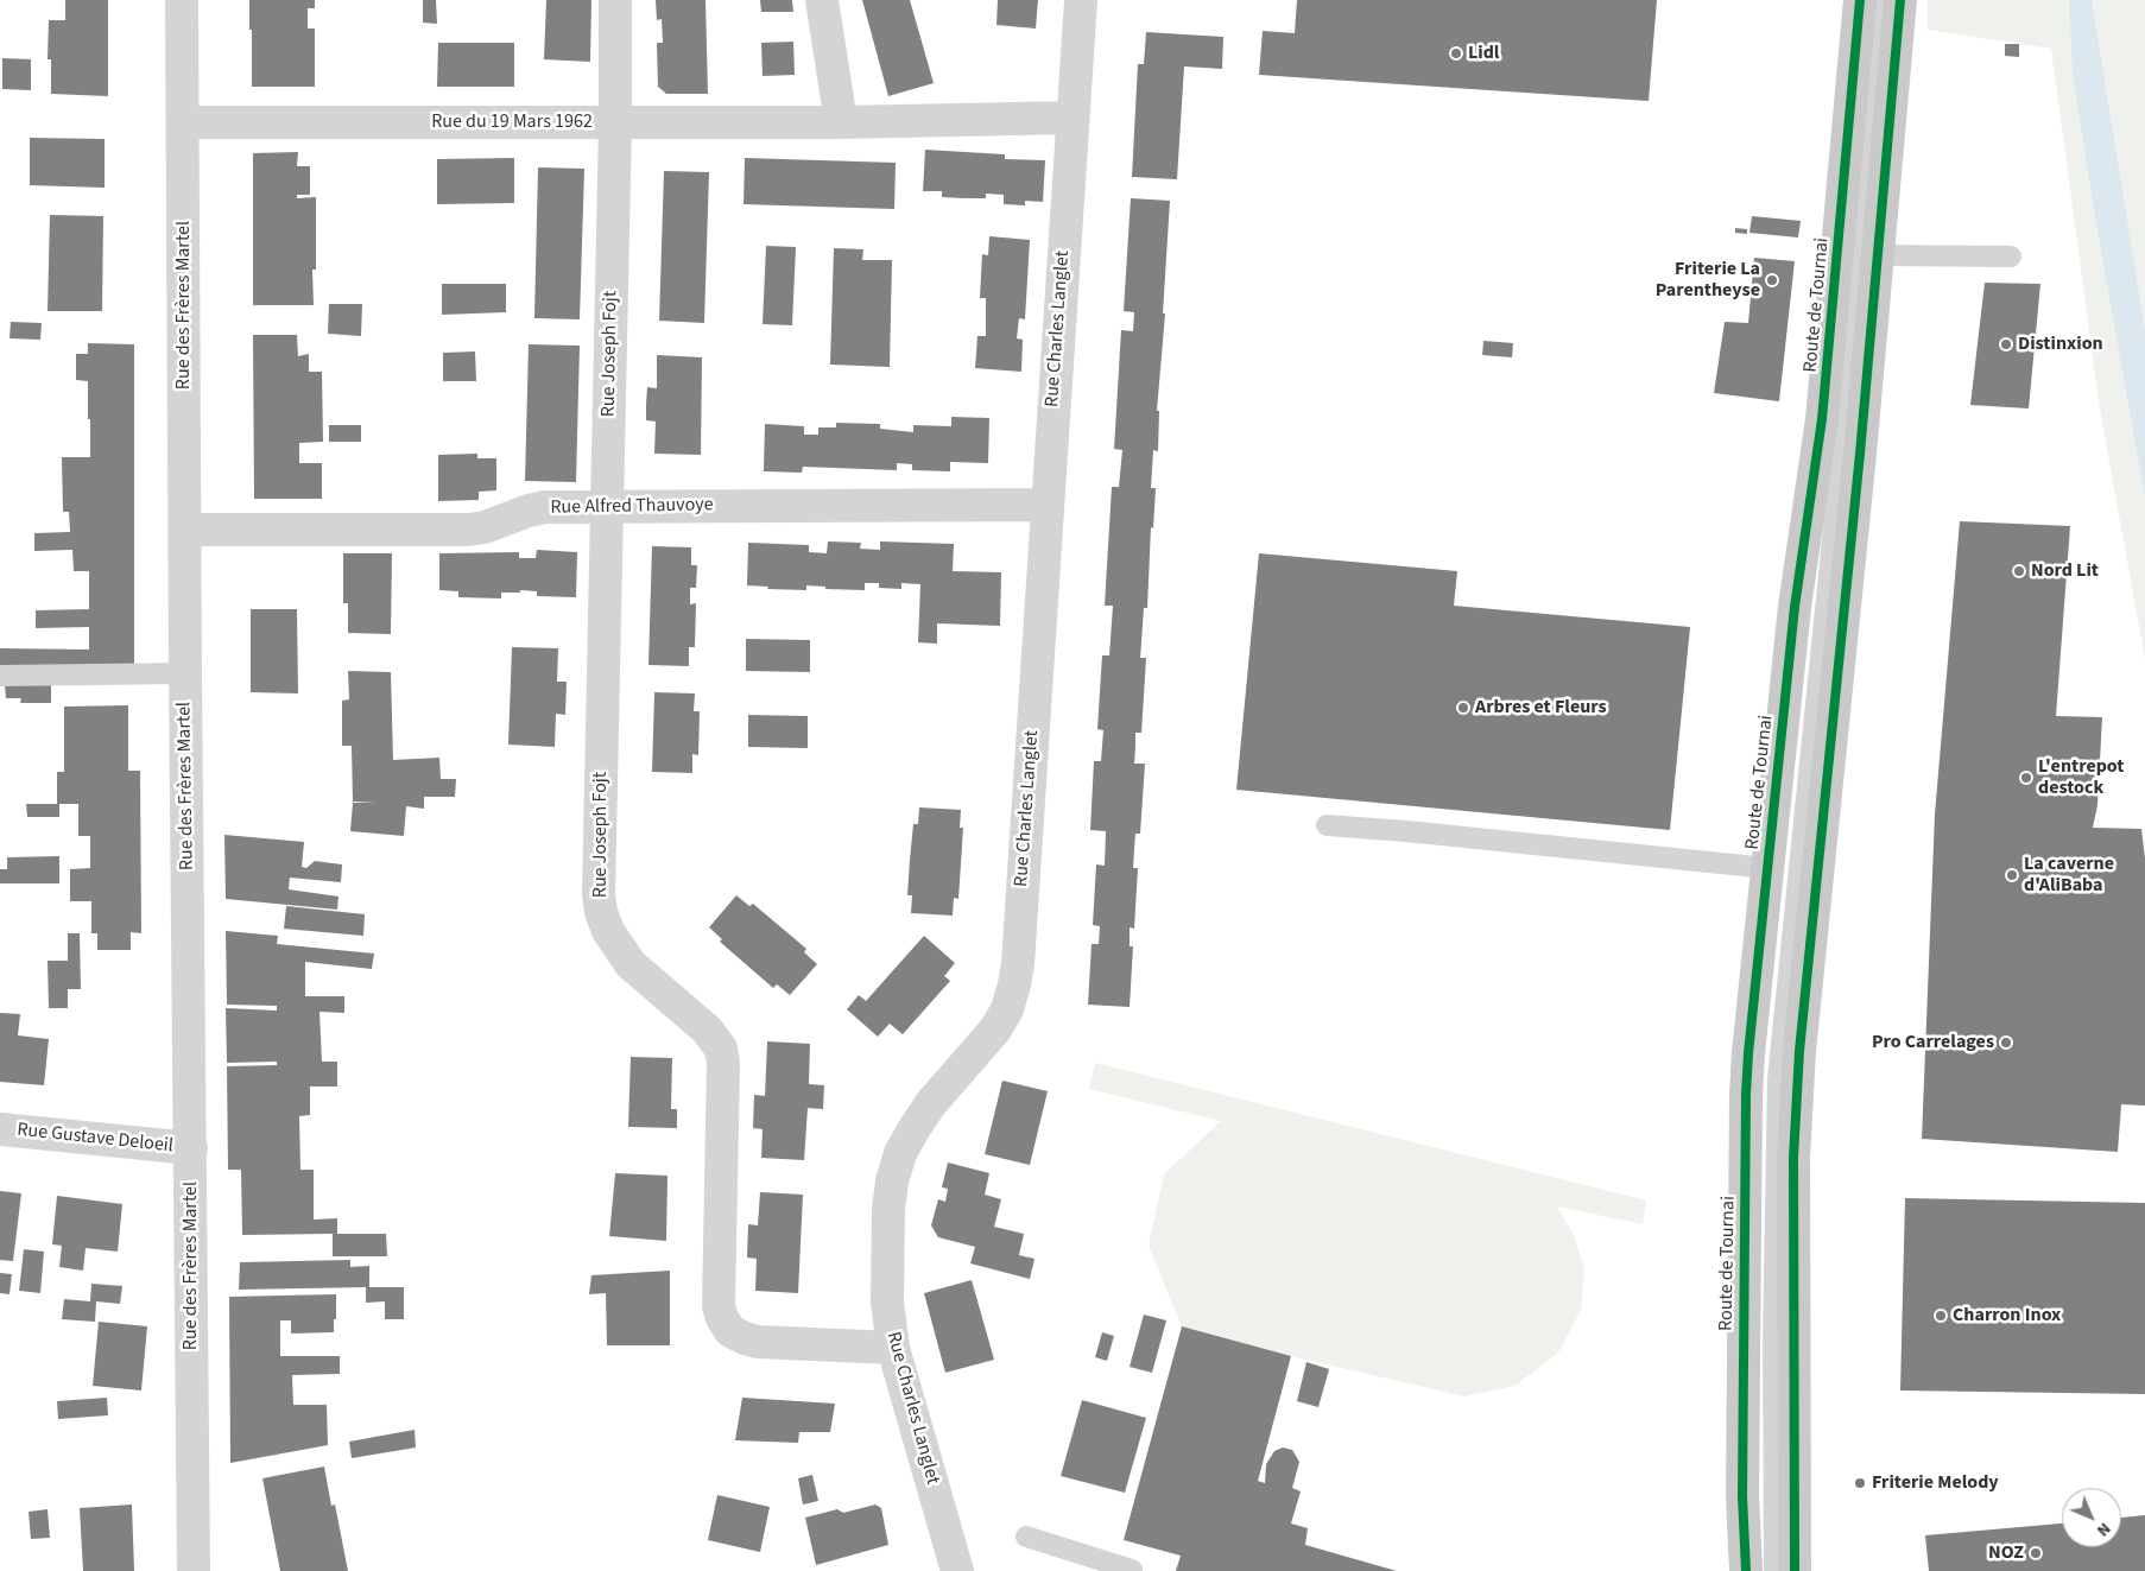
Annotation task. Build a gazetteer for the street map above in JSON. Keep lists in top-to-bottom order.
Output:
{
  "streets": {
    "main road": ["Route de Tournai"],
    "street": [
      "Rue du 19 Mars 1962",
      "Rue des Frères Martel",
      "Rue Charles Langlet",
      "Rue Joseph Fojt",
      "Rue Alfred Thauvoye",
      "Rue Gustave Deloeil"
    ]
  },
  "crossings": [
    ["Rue du 19 Mars 1962", "Rue des Frères Martel"],
    ["Rue du 19 Mars 1962", "Rue Charles Langlet"],
    ["Rue du 19 Mars 1962", "Rue Joseph Fojt"],
    ["Rue des Frères Martel", "Rue Alfred Thauvoye"],
    ["Rue des Frères Martel", "Rue Gustave Deloeil"],
    ["Rue Charles Langlet", "Rue Joseph Fojt"],
    ["Rue Charles Langlet", "Rue Alfred Thauvoye"],
    ["Rue Joseph Fojt", "Rue Alfred Thauvoye"]
  ],
  "places": [
    "Lidl",
    "Friterie La Parentheyse",
    "Distinxion",
    "Nord Lit",
    "Arbres et Fleurs",
    "L'entrepot destock",
    "La caverne d'AliBaba",
    "Pro Carrelages",
    "Charron Inox",
    "Friterie Melody",
    "NOZ"
  ],
  "north": "bottom right"
}
